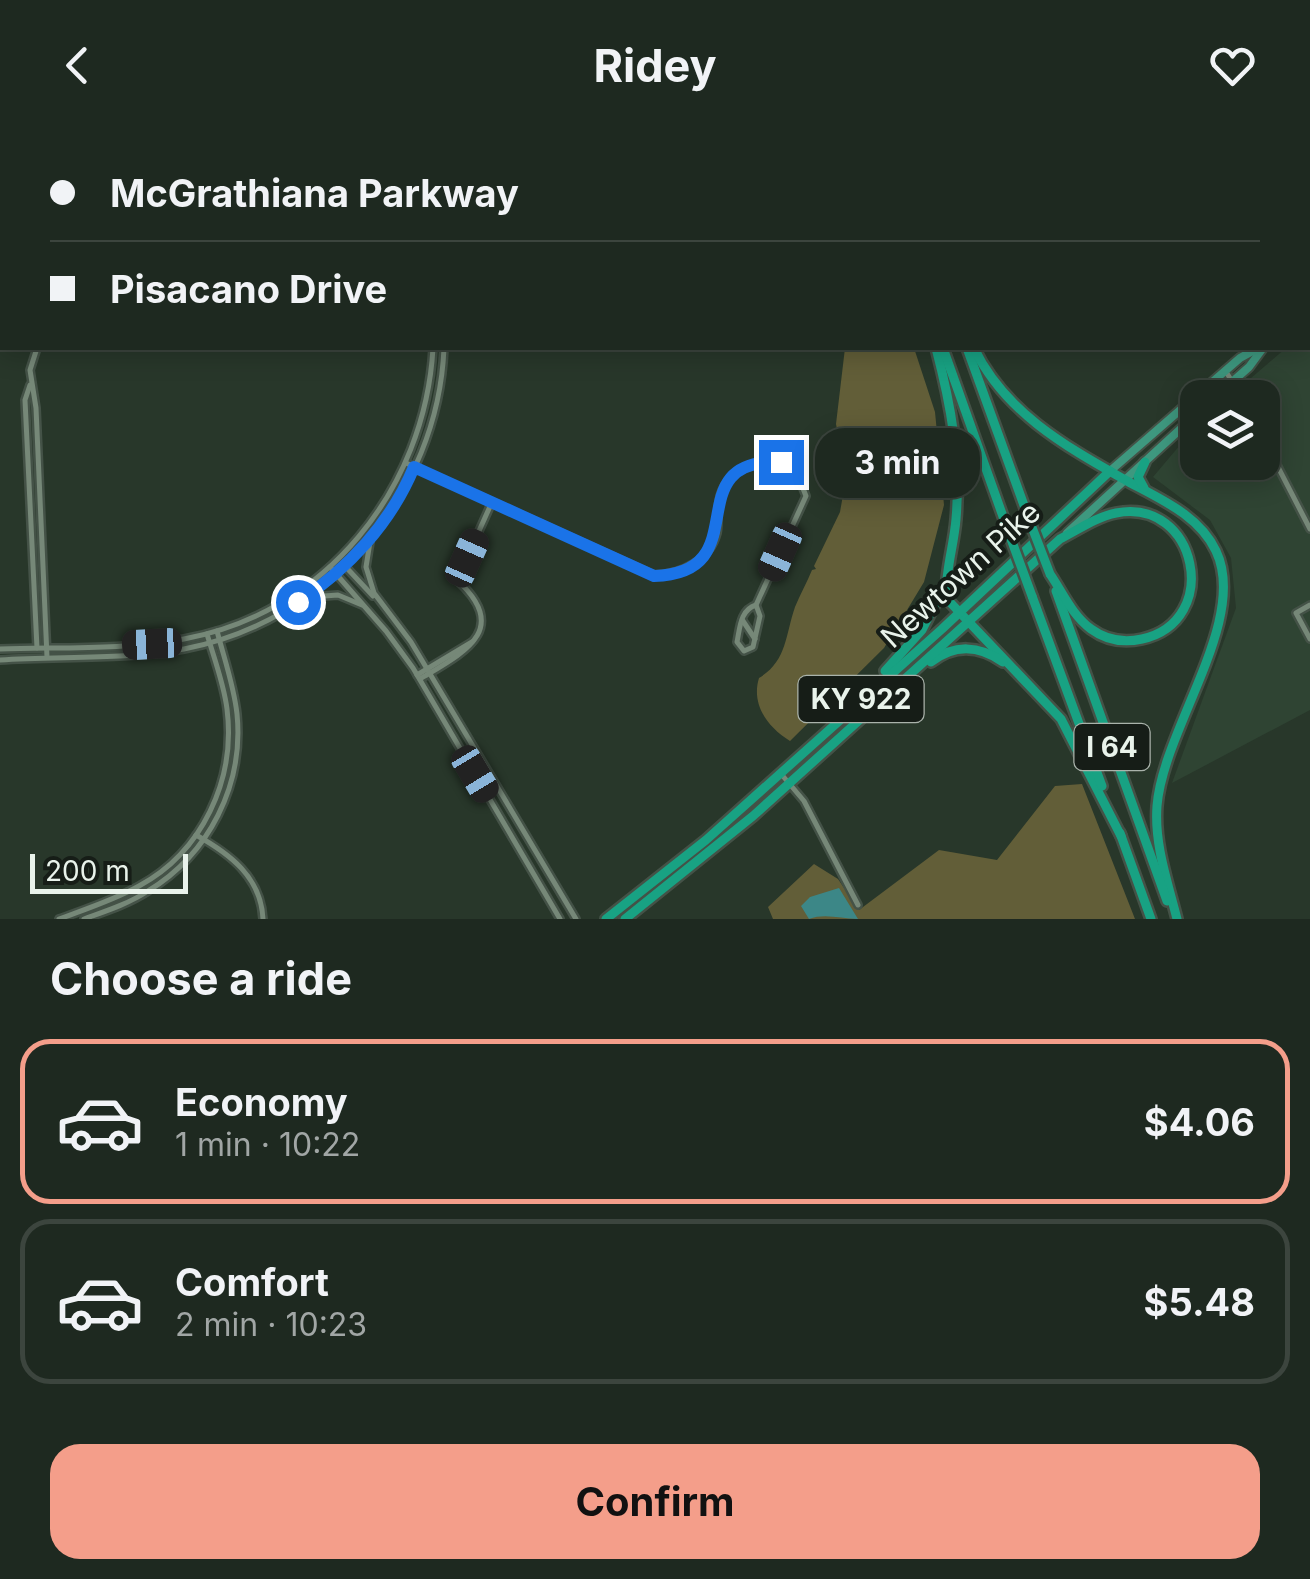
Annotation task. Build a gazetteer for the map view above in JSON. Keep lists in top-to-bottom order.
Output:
{
  "streets": {
    "highway": ["Newtown Pike", "KY 922", "I 64"]
  },
  "scale_bar": "200 m",
  "page": {
    "header": "Ridey",
    "banner": ["McGrathiana Parkway", "Pisacano Drive"],
    "bubble": "3 min",
    "scale": "200 m",
    "heading": "Choose a ride",
    "list": [
      {
        "name": "Economy",
        "note": "1 min · 10:22",
        "value": "$4.06"
      },
      {
        "name": "Comfort",
        "note": "2 min · 10:23",
        "value": "$5.48"
      }
    ],
    "buttons": "Confirm"
  }
}
